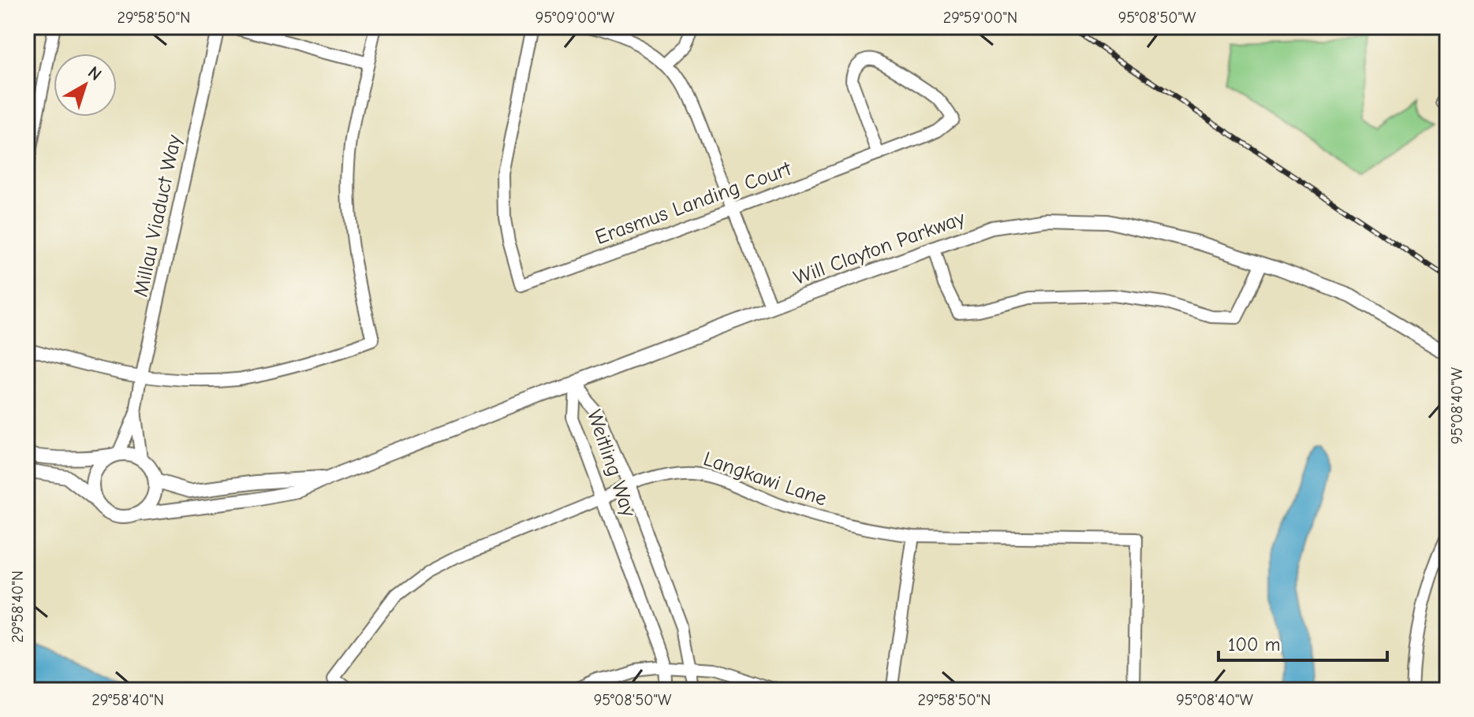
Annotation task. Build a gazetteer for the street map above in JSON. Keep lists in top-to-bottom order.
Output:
{
  "streets": {
    "street": [
      "Erasmus Landing Court",
      "Millau Viaduct Way",
      "Will Clayton Parkway",
      "Weitling Way",
      "Langkawi Lane"
    ]
  },
  "crossings": [
    ["Millau Viaduct Way", "Will Clayton Parkway"],
    ["Will Clayton Parkway", "Weitling Way"],
    ["Weitling Way", "Langkawi Lane"]
  ],
  "scale_bar": "100 m",
  "north": "top right",
  "coordinates": [
    "29°58'50\"N",
    "95°09'00\"W",
    "29°59'00\"N",
    "95°08'50\"W",
    "95°08'40\"W",
    "29°58'40\"N"
  ]
}
